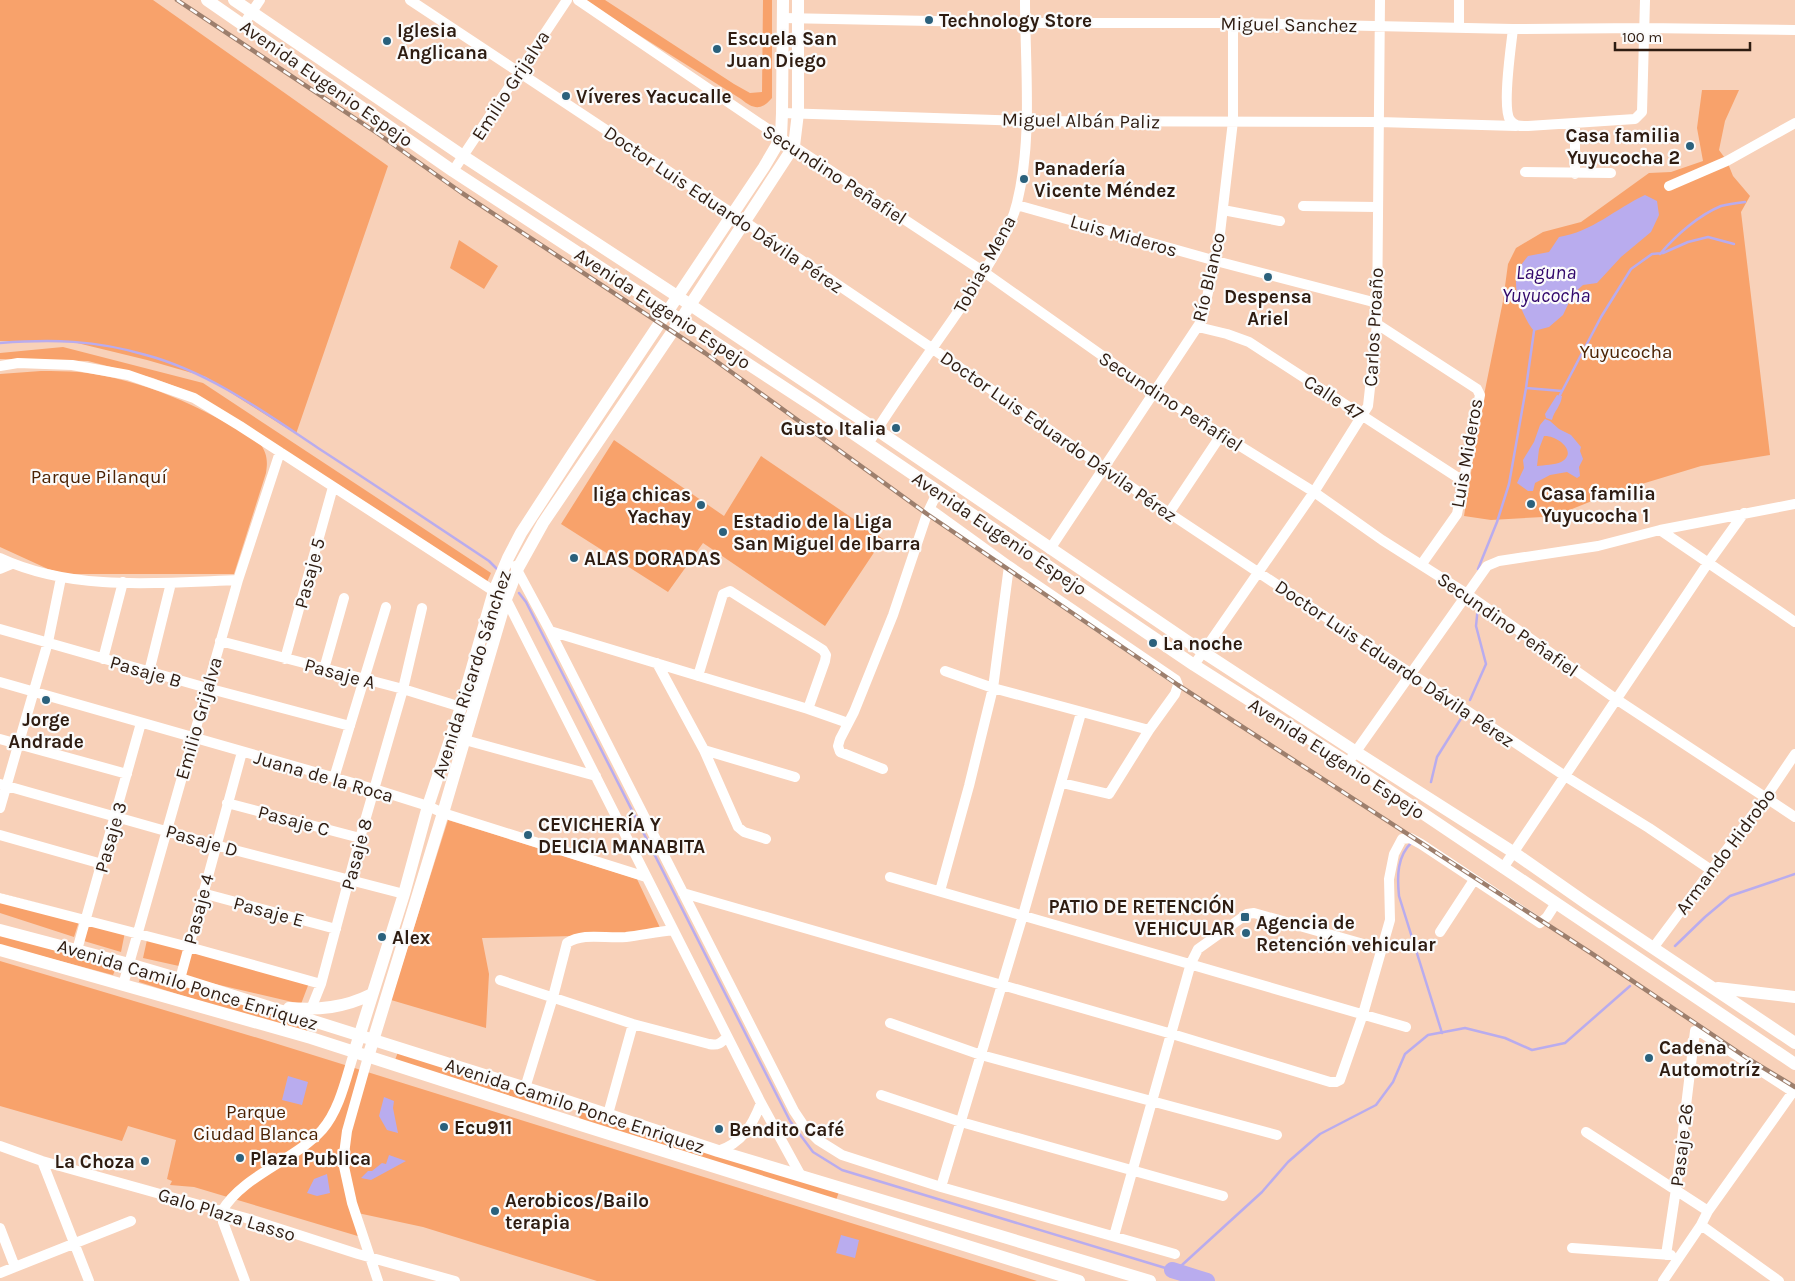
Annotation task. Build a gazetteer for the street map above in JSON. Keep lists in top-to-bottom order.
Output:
{
  "streets": {
    "main road": ["Avenida Eugenio Espejo", "Avenida Ricardo Sánchez", "Avenida Camilo Ponce Enriquez"],
    "street": [
      "Miguel Sanchez",
      "Emilio Grijalva",
      "Miguel Albán Paliz",
      "Secundino Peñafiel",
      "Doctor Luis Eduardo Dávila Pérez",
      "Luis Mideros",
      "Tobias Mena",
      "Río Blanco",
      "Carlos Proaño",
      "Calle 47",
      "Pasaje 5",
      "Pasaje B",
      "Pasaje A",
      "Juana de la Roca",
      "Pasaje C",
      "Pasaje 3",
      "Pasaje D",
      "Armando Hidrobo",
      "Pasaje 8",
      "Pasaje 4",
      "Pasaje E",
      "Pasaje 26",
      "Galo Plaza Lasso"
    ]
  },
  "crossings": [
    ["Miguel Sanchez", "Miguel Albán Paliz"],
    ["Miguel Sanchez", "Tobias Mena"],
    ["Miguel Sanchez", "Río Blanco"],
    ["Miguel Sanchez", "Carlos Proaño"],
    ["Miguel Sanchez", "Avenida Ricardo Sánchez"],
    ["Avenida Eugenio Espejo", "Emilio Grijalva"],
    ["Avenida Eugenio Espejo", "Tobias Mena"],
    ["Avenida Eugenio Espejo", "Río Blanco"],
    ["Avenida Eugenio Espejo", "Carlos Proaño"],
    ["Avenida Eugenio Espejo", "Avenida Ricardo Sánchez"],
    ["Avenida Eugenio Espejo", "Armando Hidrobo"],
    ["Emilio Grijalva", "Doctor Luis Eduardo Dávila Pérez"],
    ["Emilio Grijalva", "Pasaje B"],
    ["Emilio Grijalva", "Pasaje A"],
    ["Emilio Grijalva", "Juana de la Roca"],
    ["Emilio Grijalva", "Pasaje D"],
    ["Emilio Grijalva", "Avenida Camilo Ponce Enriquez"],
    ["Miguel Albán Paliz", "Tobias Mena"],
    ["Miguel Albán Paliz", "Río Blanco"],
    ["Miguel Albán Paliz", "Carlos Proaño"],
    ["Miguel Albán Paliz", "Avenida Ricardo Sánchez"],
    ["Secundino Peñafiel", "Luis Mideros"],
    ["Secundino Peñafiel", "Tobias Mena"],
    ["Secundino Peñafiel", "Río Blanco"],
    ["Secundino Peñafiel", "Carlos Proaño"],
    ["Secundino Peñafiel", "Avenida Ricardo Sánchez"],
    ["Secundino Peñafiel", "Armando Hidrobo"],
    ["Doctor Luis Eduardo Dávila Pérez", "Tobias Mena"],
    ["Doctor Luis Eduardo Dávila Pérez", "Río Blanco"],
    ["Doctor Luis Eduardo Dávila Pérez", "Carlos Proaño"],
    ["Doctor Luis Eduardo Dávila Pérez", "Avenida Ricardo Sánchez"],
    ["Doctor Luis Eduardo Dávila Pérez", "Armando Hidrobo"],
    ["Luis Mideros", "Tobias Mena"],
    ["Luis Mideros", "Río Blanco"],
    ["Luis Mideros", "Carlos Proaño"],
    ["Luis Mideros", "Calle 47"],
    ["Río Blanco", "Calle 47"],
    ["Carlos Proaño", "Calle 47"],
    ["Pasaje 5", "Pasaje A"],
    ["Pasaje A", "Avenida Ricardo Sánchez"],
    ["Pasaje A", "Pasaje 8"],
    ["Avenida Ricardo Sánchez", "Juana de la Roca"],
    ["Avenida Ricardo Sánchez", "Pasaje D"],
    ["Avenida Ricardo Sánchez", "Avenida Camilo Ponce Enriquez"],
    ["Avenida Ricardo Sánchez", "Galo Plaza Lasso"],
    ["Juana de la Roca", "Pasaje 3"],
    ["Juana de la Roca", "Pasaje 8"],
    ["Juana de la Roca", "Pasaje 4"],
    ["Pasaje C", "Pasaje 8"],
    ["Pasaje C", "Pasaje 4"],
    ["Pasaje 3", "Pasaje D"],
    ["Pasaje 3", "Avenida Camilo Ponce Enriquez"],
    ["Pasaje D", "Pasaje 8"],
    ["Pasaje D", "Pasaje 4"],
    ["Pasaje 8", "Pasaje E"],
    ["Pasaje 4", "Pasaje E"],
    ["Pasaje 4", "Avenida Camilo Ponce Enriquez"]
  ],
  "water": ["Laguna Yuyucocha"],
  "parks": ["Yuyucocha", "Parque Pilanquí", "Parque Ciudad Blanca"],
  "places": {
    "other": [
      "Technology Store",
      "Iglesia Anglicana",
      "Escuela San Juan Diego",
      "Víveres Yacucalle",
      "Casa familia Yuyucocha 2",
      "Panadería Vicente Méndez",
      "Despensa Ariel",
      "Gusto Italia",
      "Casa familia Yuyucocha 1",
      "liga chicas Yachay",
      "Estadio de la Liga San Miguel de Ibarra",
      "ALAS DORADAS",
      "La noche",
      "Jorge Andrade",
      "CEVICHERÍA Y DELICIA MANABITA",
      "Agencia de Retención vehicular",
      "Alex",
      "Cadena Automotríz",
      "Ecu911",
      "Bendito Café",
      "Plaza Publica",
      "La Choza",
      "Aerobicos/Bailo terapia"
    ],
    "transit": ["PATIO DE RETENCIÓN VEHICULAR"]
  },
  "scale_bar": "100 m"
}
